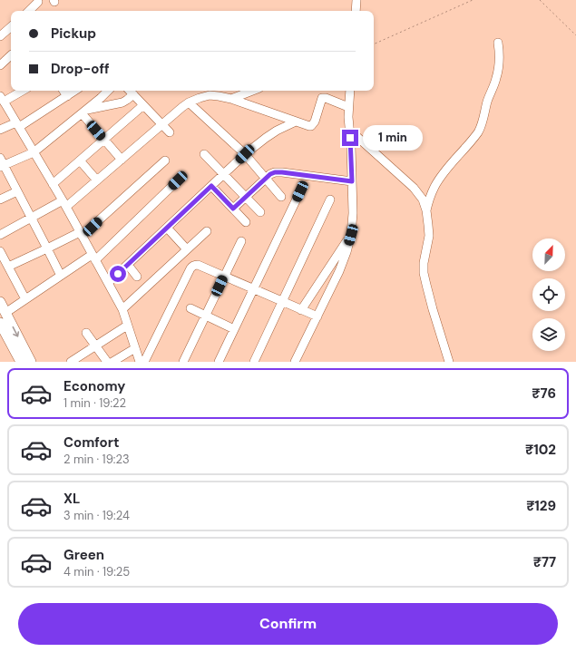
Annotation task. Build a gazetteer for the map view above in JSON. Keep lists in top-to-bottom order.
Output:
{
  "north": "top right",
  "page": {
    "banner": ["Pickup", "Drop-off"],
    "bubble": "1 min",
    "list": [
      {
        "name": "Economy",
        "note": "1 min · 19:22",
        "value": "₹76"
      },
      {
        "name": "Comfort",
        "note": "2 min · 19:23",
        "value": "₹102"
      },
      {
        "name": "XL",
        "note": "3 min · 19:24",
        "value": "₹129"
      },
      {
        "name": "Green",
        "note": "4 min · 19:25",
        "value": "₹77"
      }
    ],
    "buttons": "Confirm"
  }
}
